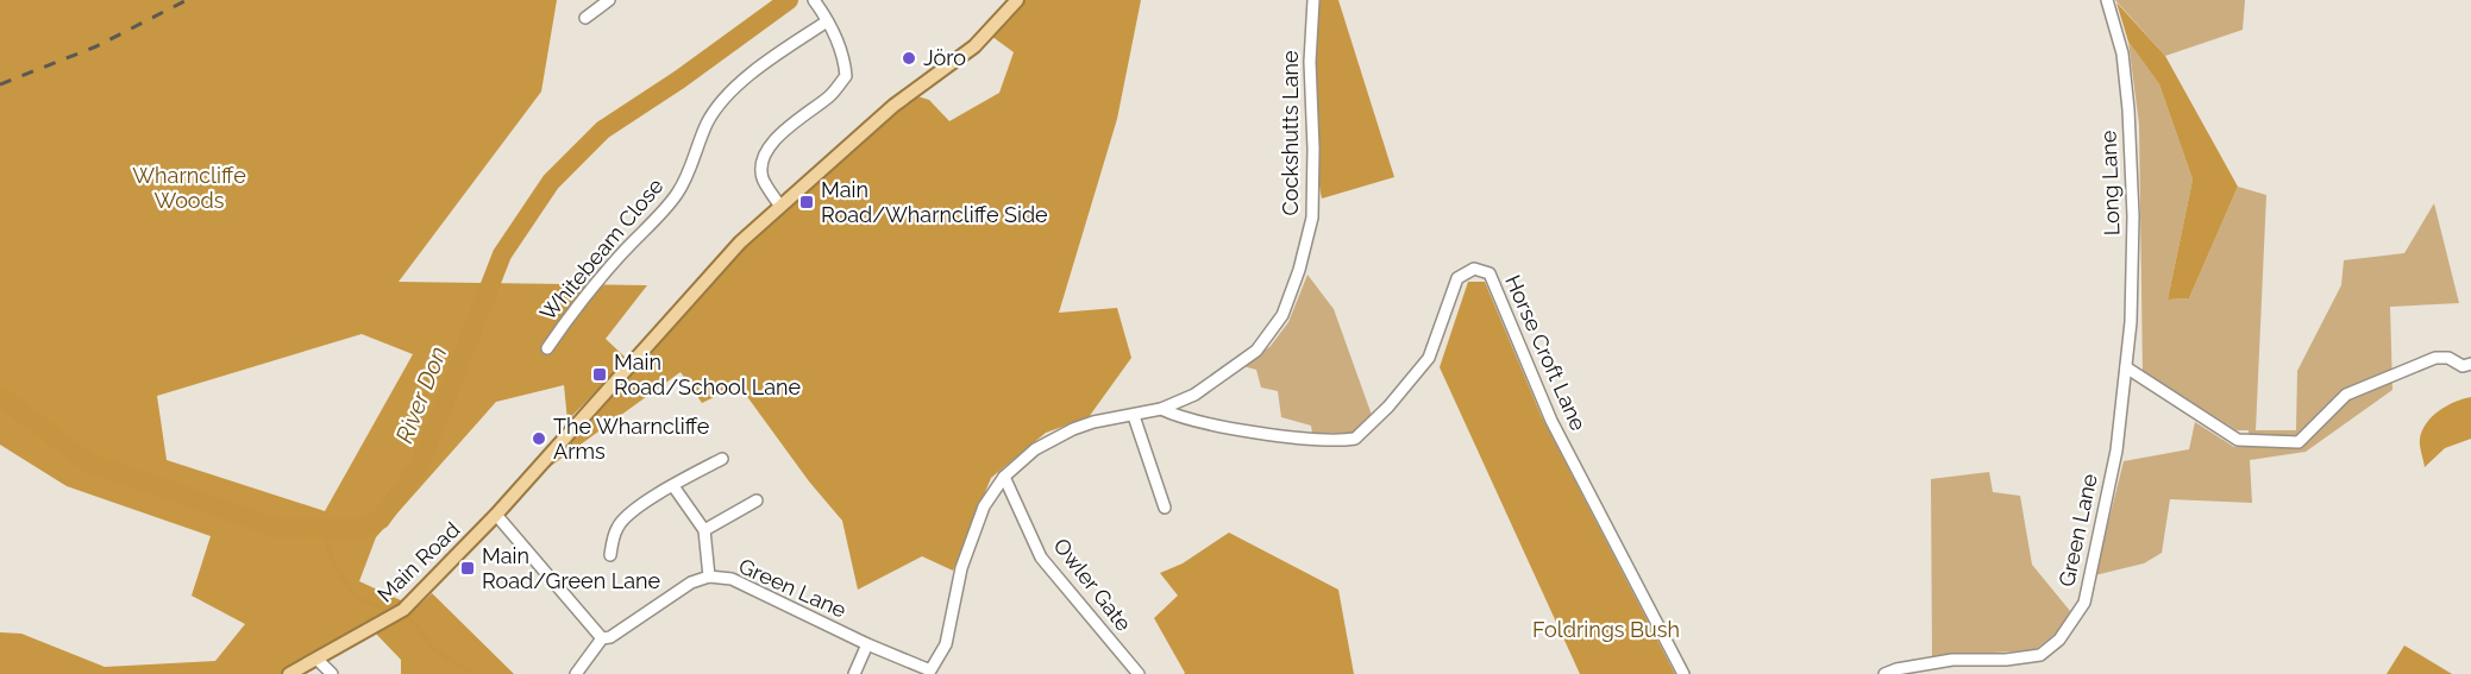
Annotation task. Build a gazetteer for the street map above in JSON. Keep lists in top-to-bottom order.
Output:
{
  "streets": {
    "main road": ["Main Road"],
    "street": [
      "Cockshutts Lane",
      "Long Lane",
      "Whitebeam Close",
      "Horse Croft Lane",
      "Green Lane",
      "Owler Gate"
    ]
  },
  "crossings": [
    ["Cockshutts Lane", "Horse Croft Lane"],
    ["Cockshutts Lane", "Green Lane"],
    ["Cockshutts Lane", "Owler Gate"],
    ["Long Lane", "Green Lane"],
    ["Green Lane", "Owler Gate"]
  ],
  "water": ["River Don"],
  "parks": ["Wharncliffe Woods", "Foldrings Bush"],
  "places": {
    "other": ["Jöro", "The Wharncliffe Arms"],
    "transit": ["Main Road/Wharncliffe Side", "Main Road/School Lane", "Main Road/Green Lane"]
  }
}
